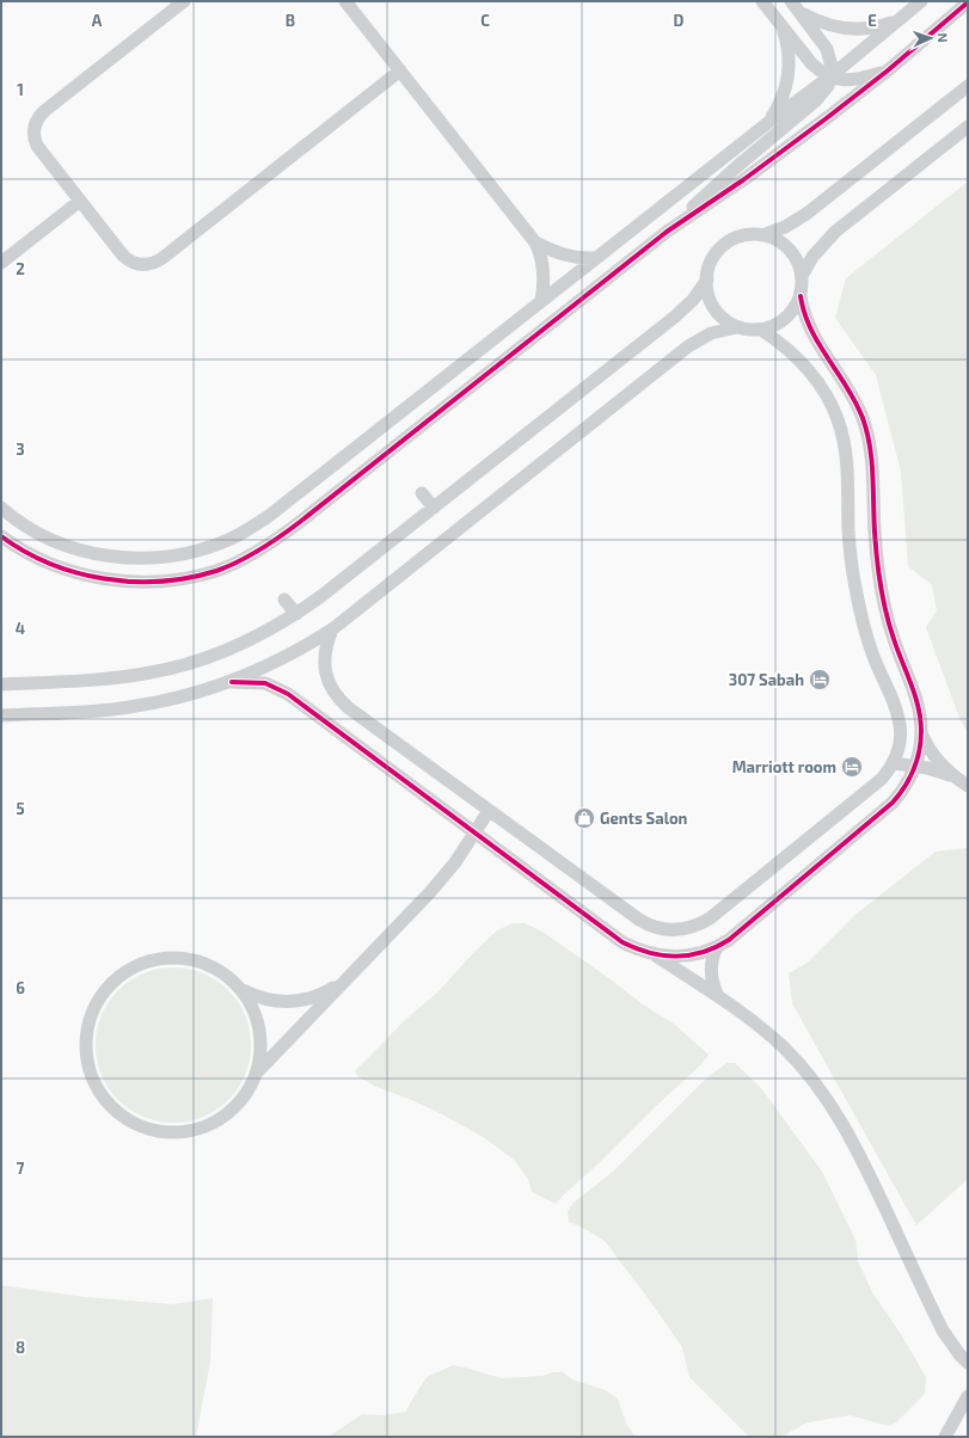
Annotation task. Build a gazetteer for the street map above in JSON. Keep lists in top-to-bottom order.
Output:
{
  "places": {
    "hotel": ["307 Sabah", "Marriott room"],
    "shop": ["Gents Salon"]
  },
  "north": "right",
  "grid": {
    "columns": [
      "A",
      "B",
      "C",
      "D",
      "E"
    ],
    "rows": [
      "1",
      "2",
      "3",
      "4",
      "5",
      "6",
      "7",
      "8"
    ]
  }
}
